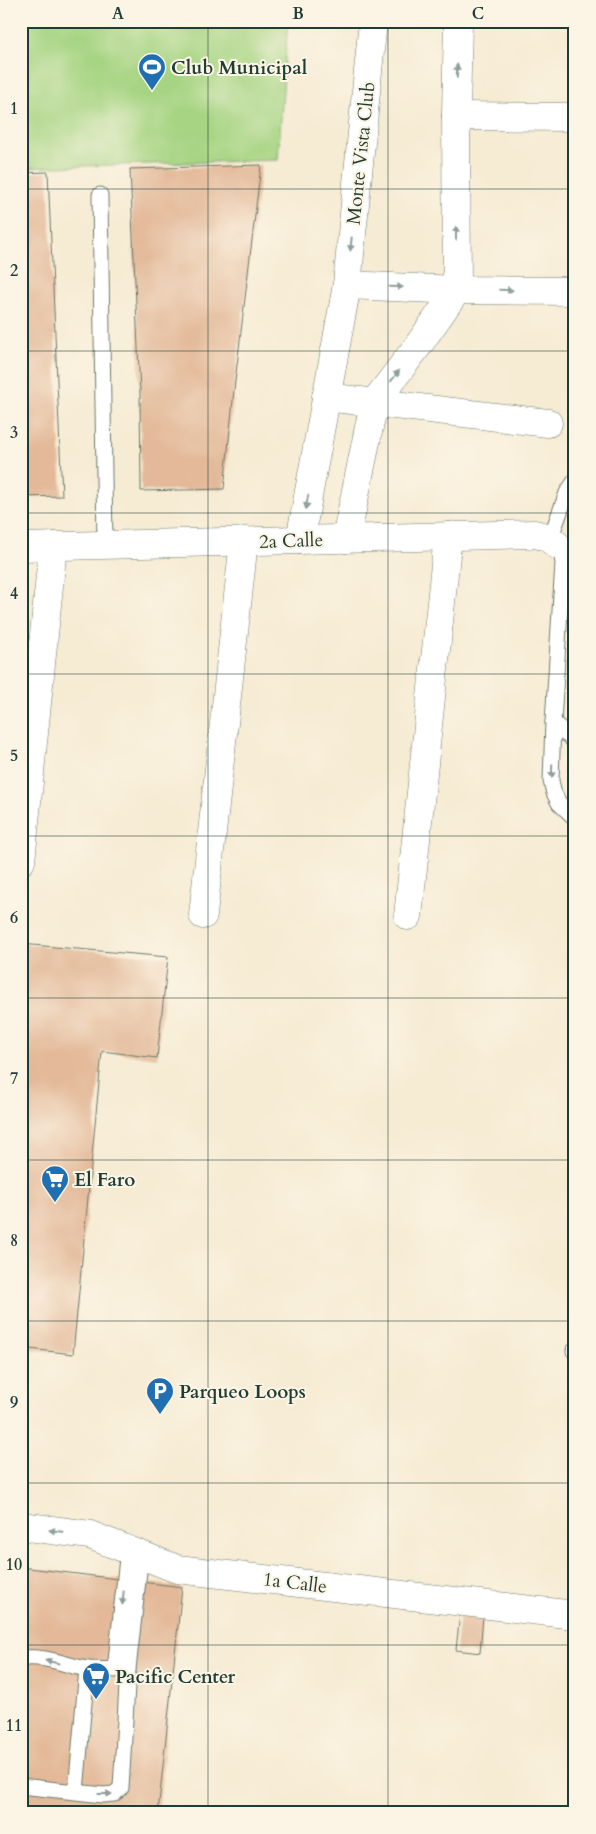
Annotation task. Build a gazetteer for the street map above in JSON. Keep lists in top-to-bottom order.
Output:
{
  "streets": {
    "street": ["Monte Vista Club", "2a Calle", "1a Calle"]
  },
  "crossings": [
    ["Monte Vista Club", "2a Calle"]
  ],
  "places": {
    "sports": ["Club Municipal"],
    "supermarket": ["El Faro", "Pacific Center"],
    "parking": ["Parqueo Loops"]
  },
  "grid": {
    "columns": ["A", "B", "C"],
    "rows": [
      "1",
      "2",
      "3",
      "4",
      "5",
      "6",
      "7",
      "8",
      "9",
      "10",
      "11"
    ]
  }
}
